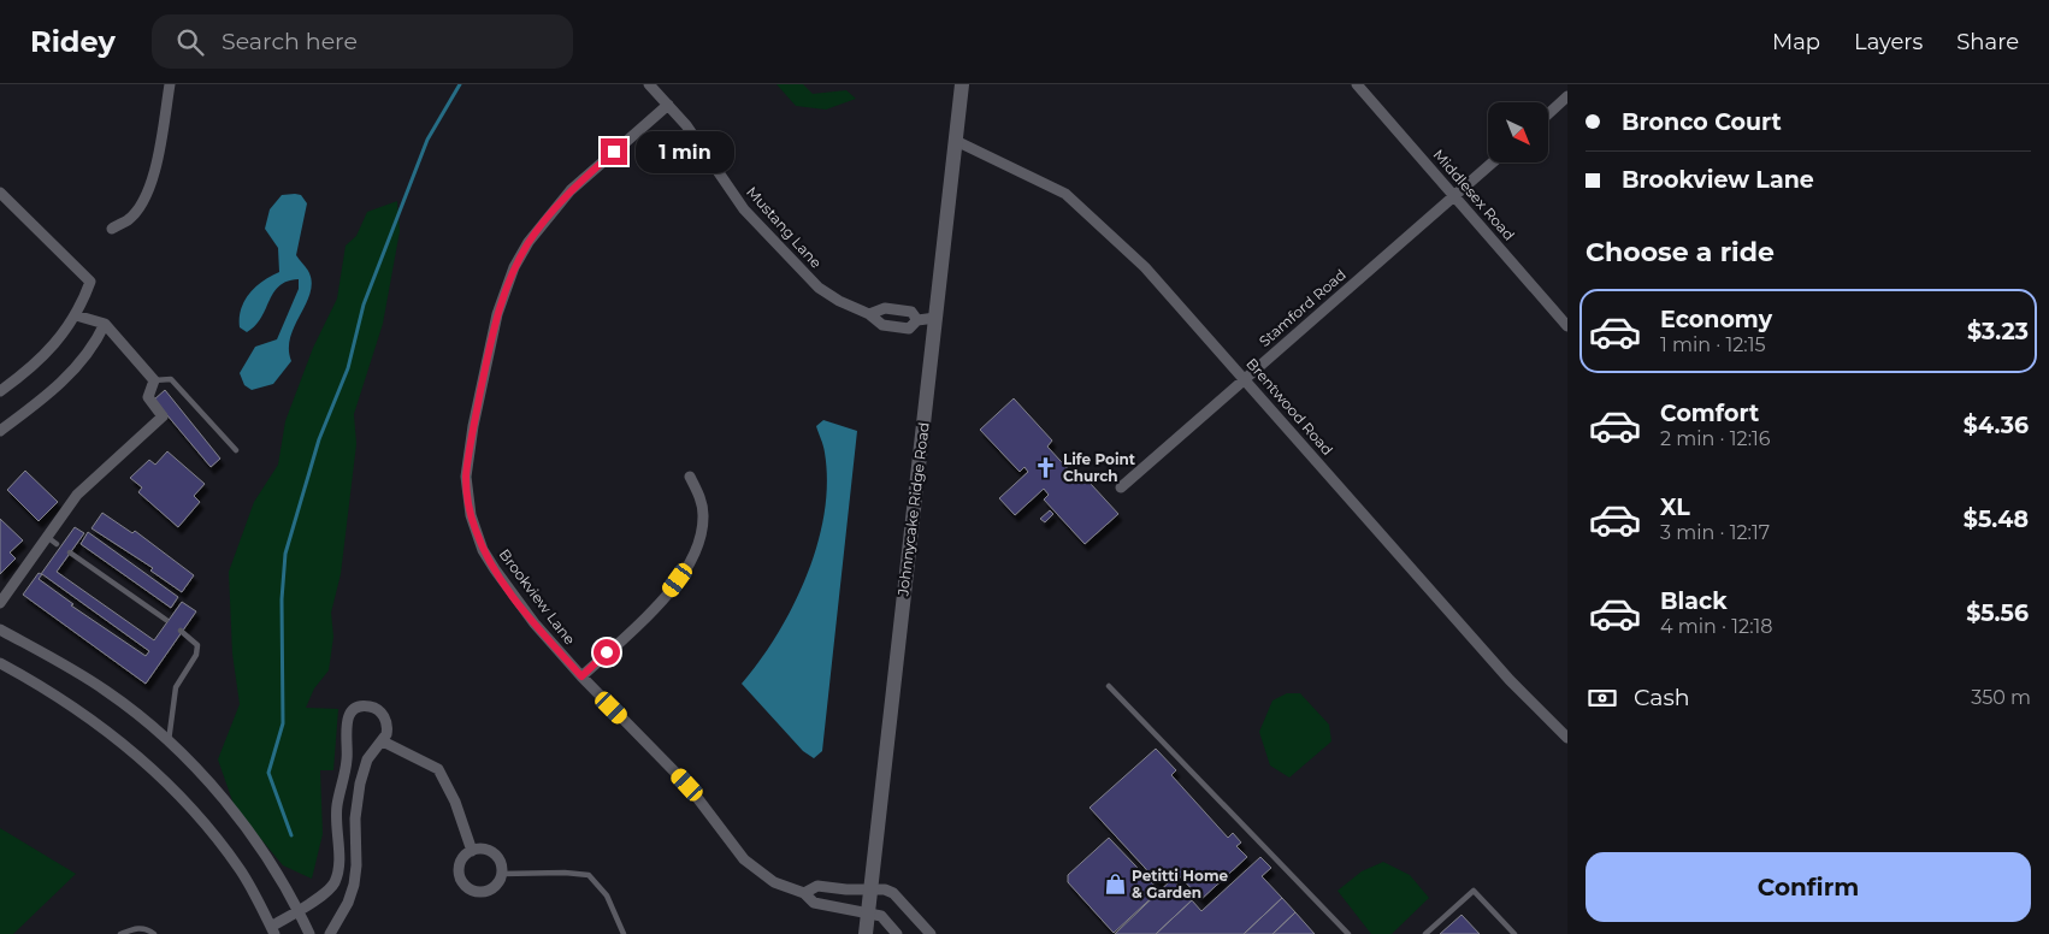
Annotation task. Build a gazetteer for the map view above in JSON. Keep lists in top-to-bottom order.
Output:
{
  "streets": {
    "main road": ["Johnnycake Ridge Road"],
    "street": [
      "Middlesex Road",
      "Mustang Lane",
      "Stamford Road",
      "Brentwood Road",
      "Brookview Lane"
    ]
  },
  "crossings": [
    ["Middlesex Road", "Stamford Road"],
    ["Mustang Lane", "Johnnycake Ridge Road"],
    ["Mustang Lane", "Brookview Lane"],
    ["Stamford Road", "Brentwood Road"],
    ["Brentwood Road", "Johnnycake Ridge Road"],
    ["Johnnycake Ridge Road", "Brookview Lane"]
  ],
  "places": {
    "church": ["Life Point Church"],
    "shop": ["Petitti Home & Garden"]
  },
  "north": "bottom right",
  "page": {
    "header": "Ridey",
    "search": "Search here",
    "nav": ["Map", "Layers", "Share"],
    "banner": ["Bronco Court", "Brookview Lane"],
    "bubble": "1 min",
    "heading": "Choose a ride",
    "list": [
      {
        "name": "Economy",
        "note": "1 min · 12:15",
        "value": "$3.23"
      },
      {
        "name": "Comfort",
        "note": "2 min · 12:16",
        "value": "$4.36"
      },
      {
        "name": "XL",
        "note": "3 min · 12:17",
        "value": "$5.48"
      },
      {
        "name": "Black",
        "note": "4 min · 12:18",
        "value": "$5.56"
      }
    ],
    "pay": ["Cash", "350 m"],
    "buttons": "Confirm"
  }
}
